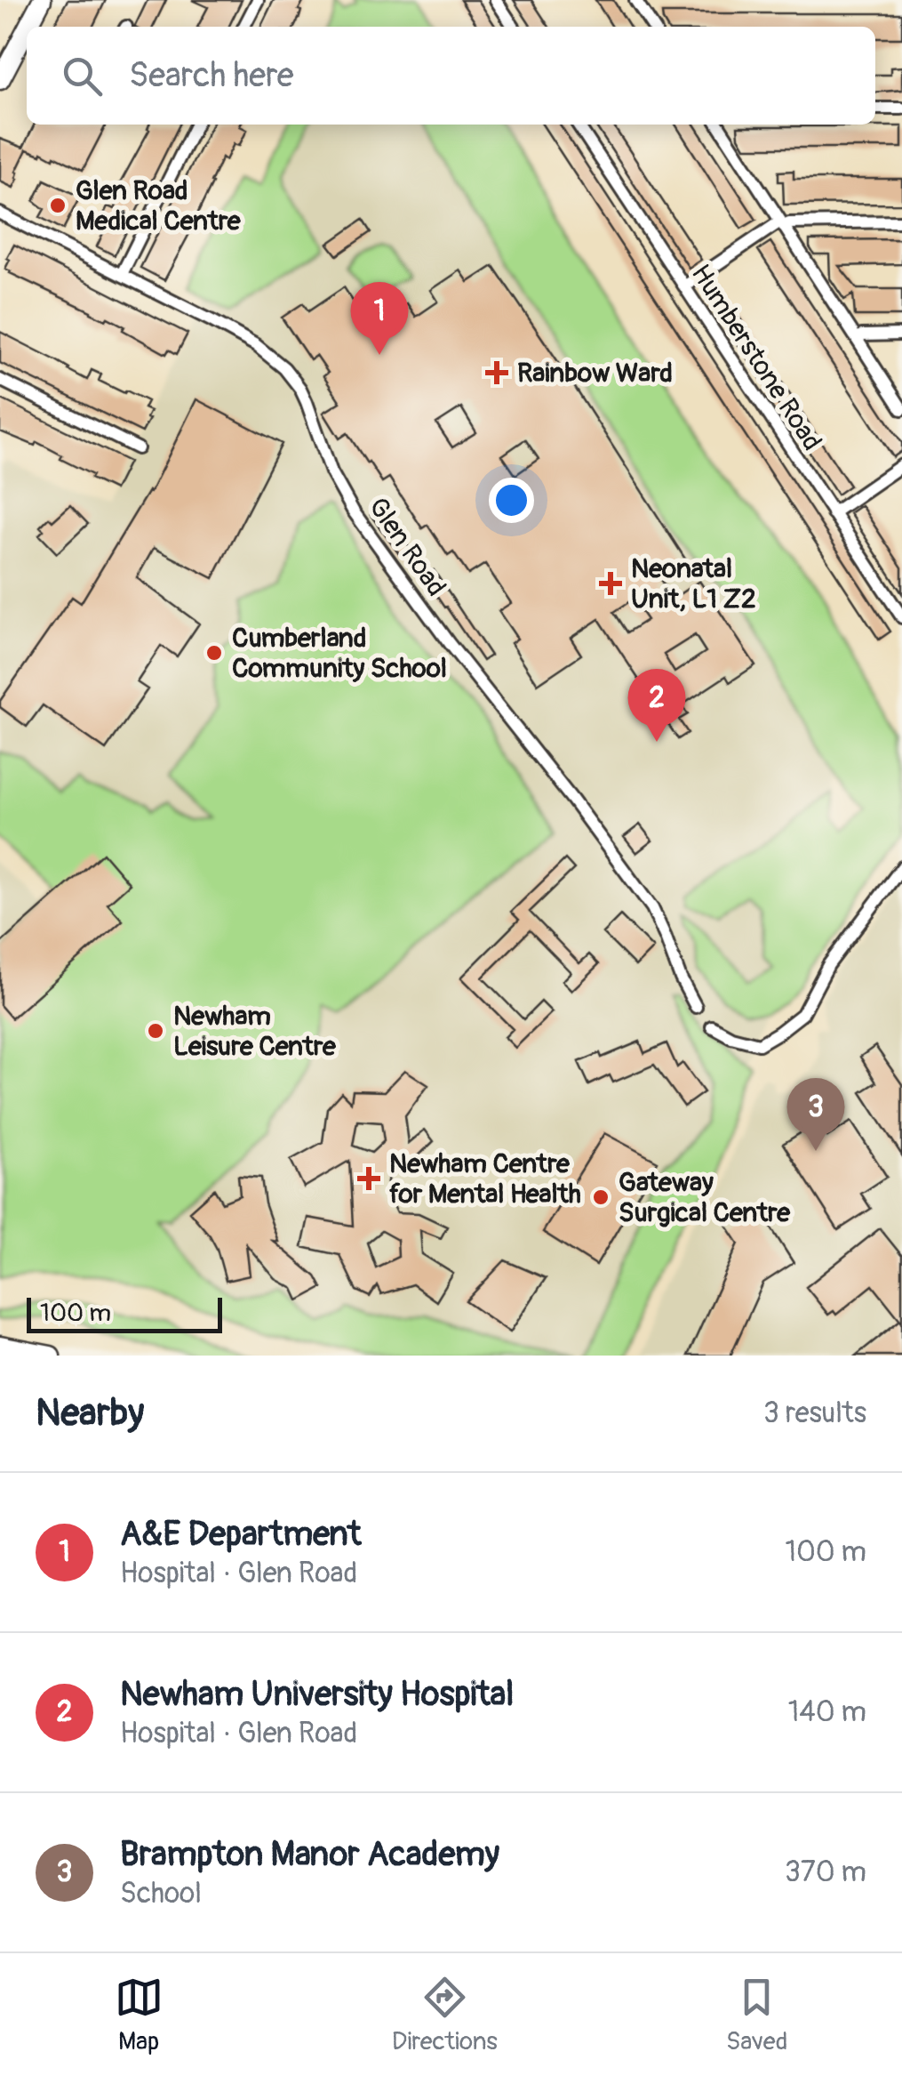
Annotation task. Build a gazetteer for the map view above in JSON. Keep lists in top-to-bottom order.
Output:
{
  "streets": {
    "street": ["Humberstone Road", "Glen Road"]
  },
  "places": {
    "other": [
      "Glen Road Medical Centre",
      "Cumberland Community School",
      "Newham Leisure Centre",
      "Gateway Surgical Centre"
    ],
    "health": ["Rainbow Ward", "Neonatal Unit, L1 Z2", "Newham Centre for Mental Health"]
  },
  "scale_bar": "100 m",
  "page": {
    "search": "Search here",
    "pins": ["1", "2", "3"],
    "scale": "100 m",
    "heading": ["Nearby", "3 results"],
    "list": [
      {
        "mark": "1",
        "name": "A&E Department",
        "note": "Hospital · Glen Road",
        "value": "100 m"
      },
      {
        "mark": "2",
        "name": "Newham University Hospital",
        "note": "Hospital · Glen Road",
        "value": "140 m"
      },
      {
        "mark": "3",
        "name": "Brampton Manor Academy",
        "note": "School",
        "value": "370 m"
      }
    ],
    "nav": ["Map", "Directions", "Saved"]
  }
}
